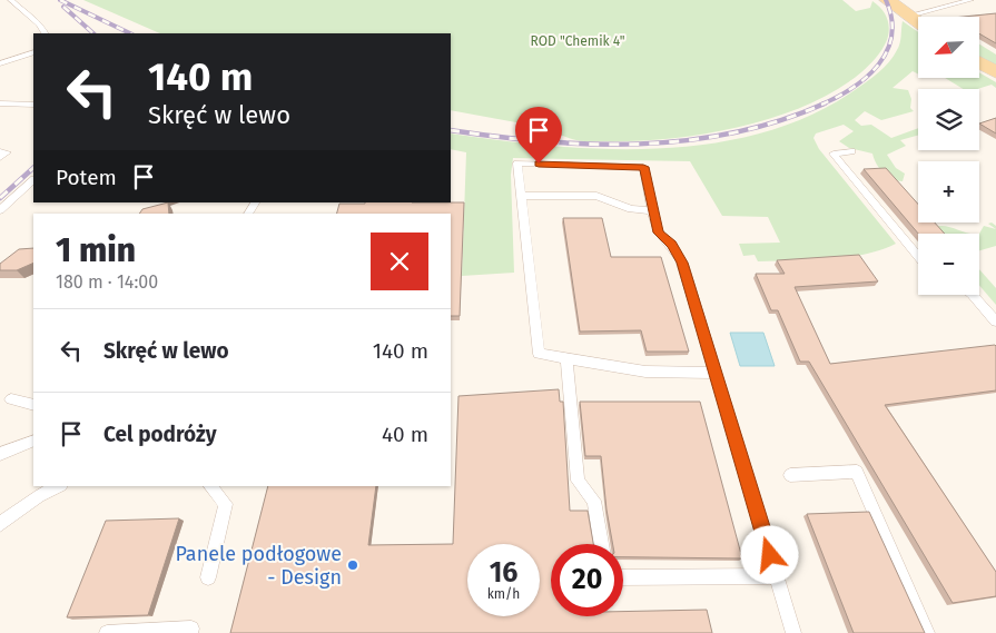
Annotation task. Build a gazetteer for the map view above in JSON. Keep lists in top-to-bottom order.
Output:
{
  "parks": ["ROD \"Chemik 4\""],
  "places": ["Panele podłogowe - Design"],
  "north": "bottom left",
  "page": {
    "map_buttons": ["+", "−"],
    "turn": ["140 m", "Skręć w lewo"],
    "then": "Potem",
    "heading": ["1 min", "180 m · 14:00"],
    "list": [
      {
        "name": "Skręć w lewo",
        "value": "140 m"
      },
      {
        "name": "Cel podróży",
        "value": "40 m"
      }
    ],
    "speed": "16 km/h",
    "limit": "20"
  }
}
